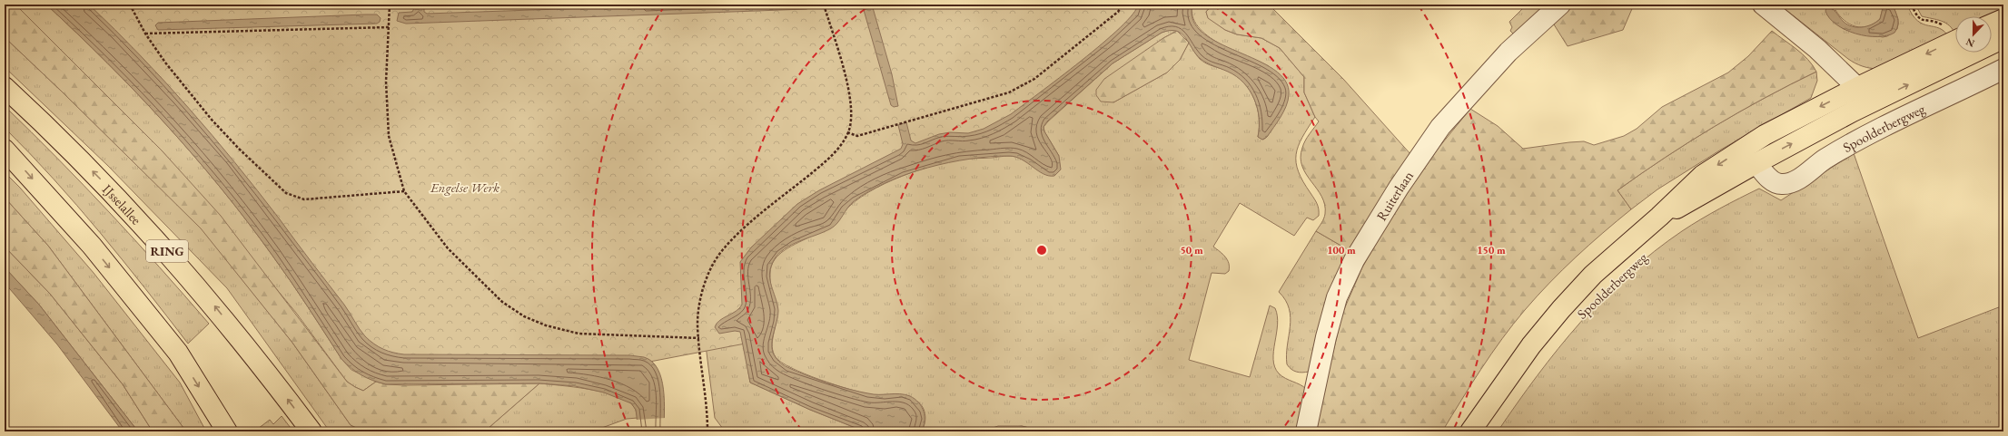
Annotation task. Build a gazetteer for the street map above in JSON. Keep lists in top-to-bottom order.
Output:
{
  "streets": {
    "main road": ["Spoolderbergweg", "IJsselallee", "RING"],
    "street": ["Ruiterlaan"]
  },
  "parks": ["Engelse Werk"],
  "north": "bottom",
  "rings": ["50 m", "100 m", "150 m"]
}
